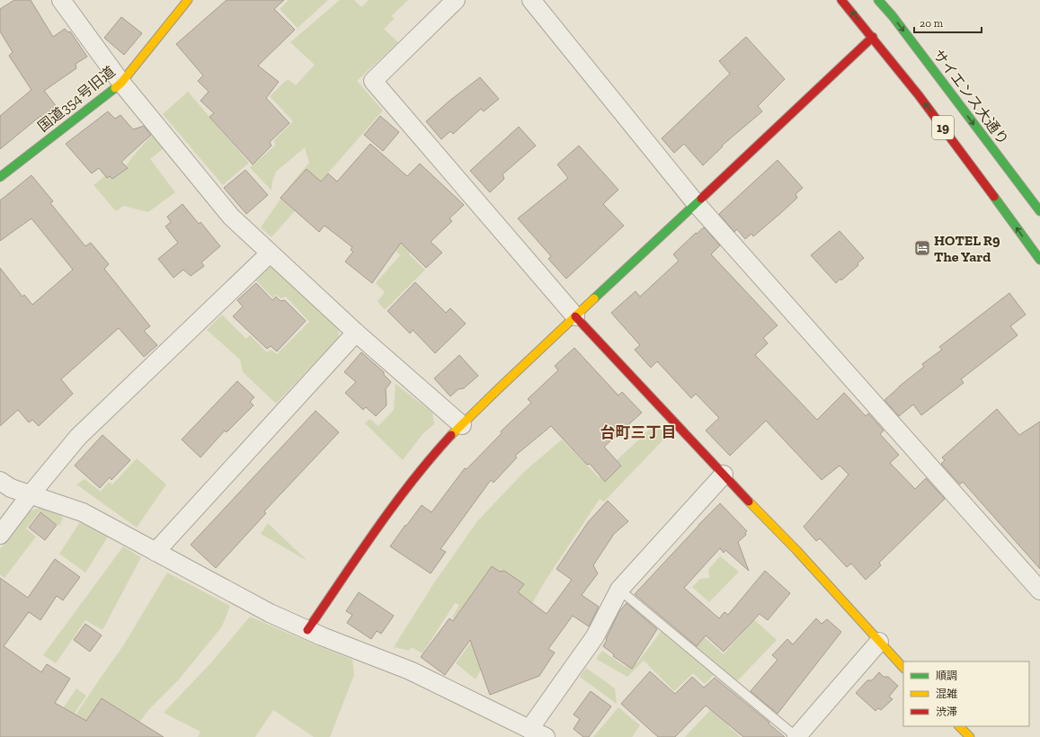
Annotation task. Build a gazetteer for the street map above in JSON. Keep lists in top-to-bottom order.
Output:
{
  "streets": {
    "street": ["サイエンス大通り", "国道354号旧道", "19"]
  },
  "districts": ["台町三丁目"],
  "places": {
    "hotel": ["HOTEL R9 The Yard"]
  },
  "legend": ["順調", "混雑", "渋滞"],
  "scale_bar": "20 m"
}
